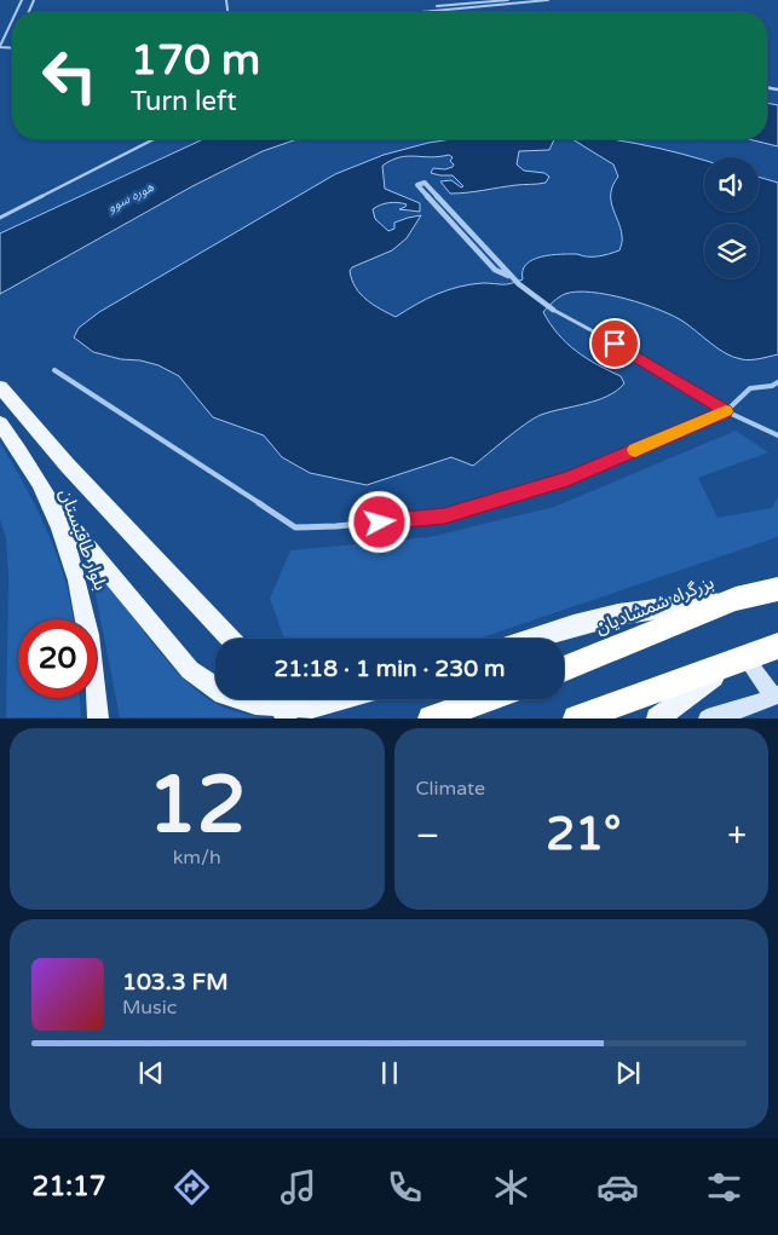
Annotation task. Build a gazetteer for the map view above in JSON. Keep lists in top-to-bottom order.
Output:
{
  "streets": {
    "highway": ["بزرگراه شمشادیان"],
    "main road": ["بلوار طاقبستان"]
  },
  "water": ["هوره سوو"],
  "page": {
    "turn": ["170 m", "Turn left"],
    "limit": "20",
    "trip": "21:18 · 1 min · 230 m",
    "tile": [
      ["12", "km/h"],
      "Climate"
    ],
    "heat": ["−", "21°", "+"],
    "song": ["103.3 FM", "Music"],
    "tabs": "21:17"
  }
}
